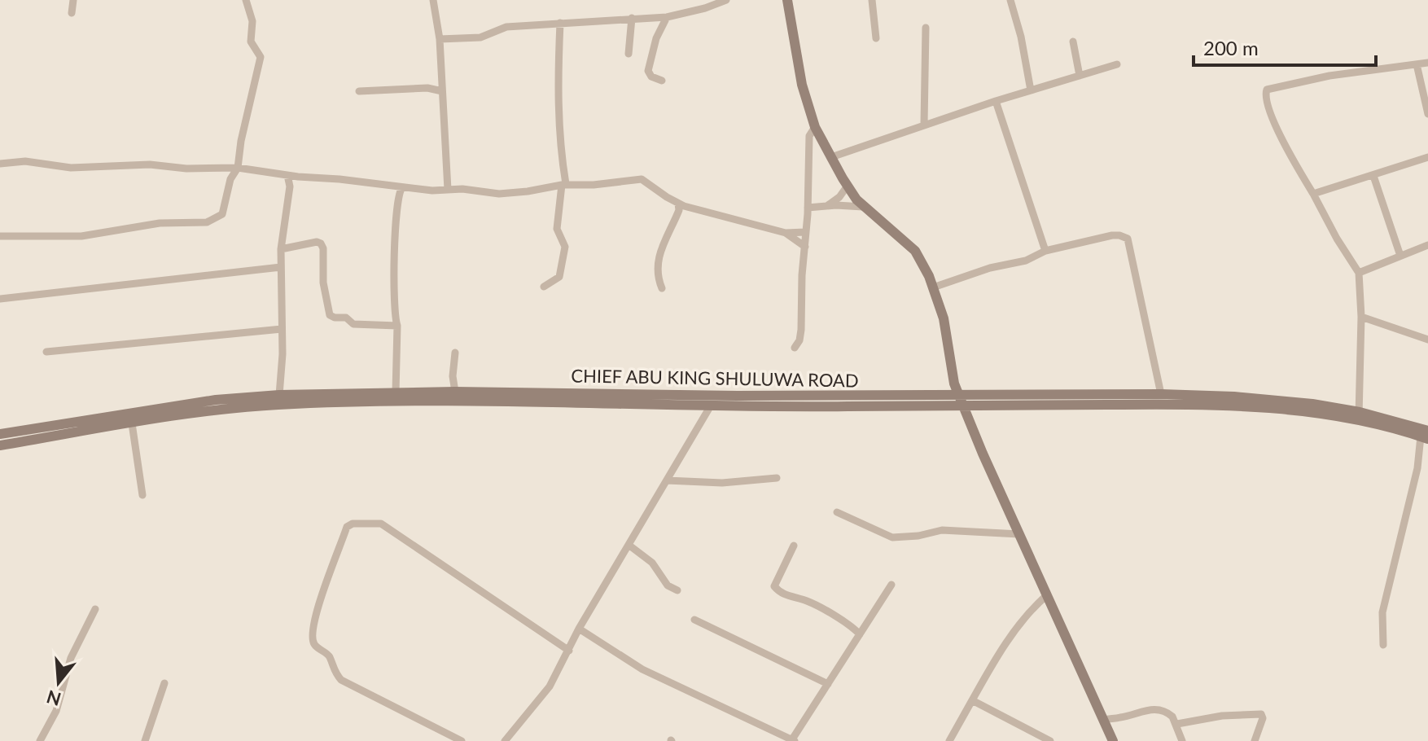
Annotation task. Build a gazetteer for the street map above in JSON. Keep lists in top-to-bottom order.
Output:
{
  "streets": {
    "street": ["CHIEF ABU KING SHULUWA ROAD"]
  },
  "scale_bar": "200 m",
  "north": "bottom"
}
